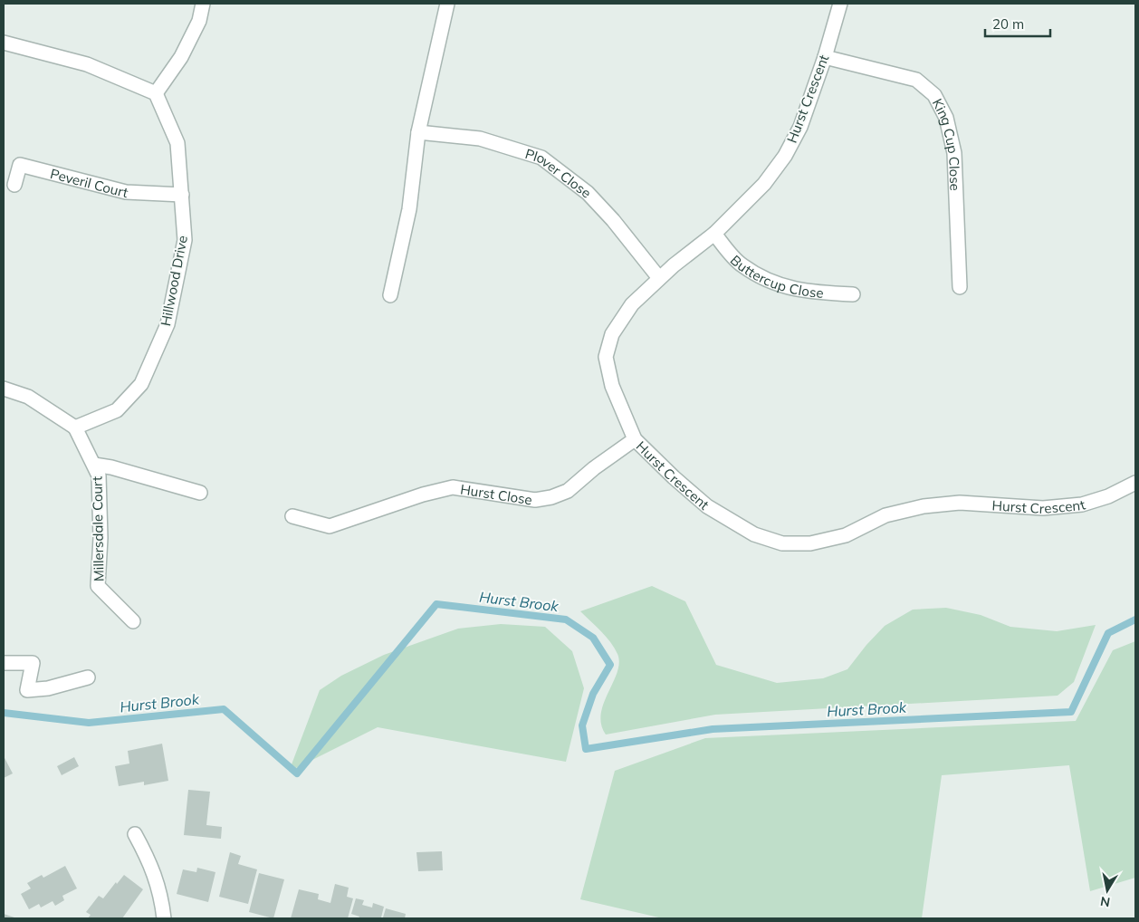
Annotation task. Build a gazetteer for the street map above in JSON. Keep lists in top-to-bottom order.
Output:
{
  "streets": {
    "street": [
      "Hurst Crescent",
      "King Cup Close",
      "Plover Close",
      "Peveril Court",
      "Buttercup Close",
      "Hillwood Drive",
      "Hurst Close",
      "Millersdale Court"
    ]
  },
  "crossings": [
    ["Hurst Crescent", "King Cup Close"],
    ["Hurst Crescent", "Plover Close"],
    ["Hurst Crescent", "Buttercup Close"],
    ["Hurst Crescent", "Hurst Close"],
    ["Peveril Court", "Hillwood Drive"],
    ["Hillwood Drive", "Millersdale Court"]
  ],
  "water": ["Hurst Brook"],
  "scale_bar": "20 m",
  "north": "bottom"
}
